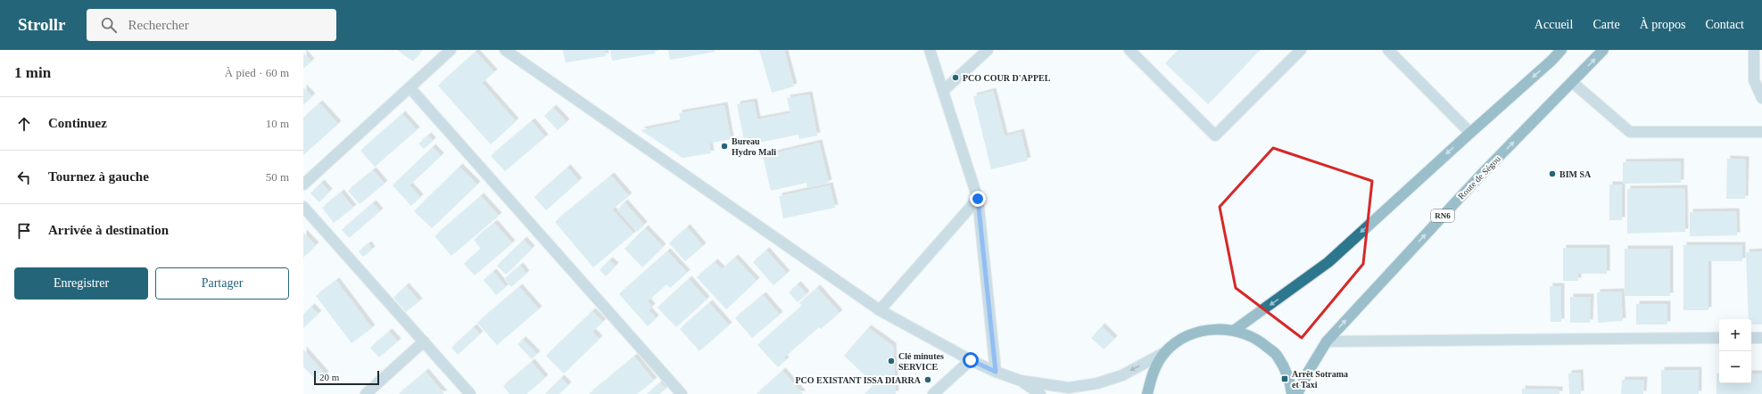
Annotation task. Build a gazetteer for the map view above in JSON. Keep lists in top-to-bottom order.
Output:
{
  "streets": {
    "highway": ["Route de Ségou", "RN6"]
  },
  "places": {
    "other": [
      "PCO COUR D'APPEL",
      "Bureau Hydro Mali",
      "BIM SA",
      "Clé minutes SERVICE",
      "PCO EXISTANT ISSA DIARRA"
    ],
    "transit": ["Arrêt Sotrama et Taxi"]
  },
  "scale_bar": "20 m",
  "page": {
    "header": "Strollr",
    "search": "Rechercher",
    "nav": [
      "Accueil",
      "Carte",
      "À propos",
      "Contact"
    ],
    "heading": ["1 min", "À pied · 60 m"],
    "list": [
      ["Continuez", "10 m"],
      ["Tournez à gauche", "50 m"],
      "Arrivée à destination"
    ],
    "buttons": ["Enregistrer", "Partager"],
    "map_buttons": ["+", "−"],
    "scale": "20 m"
  }
}
